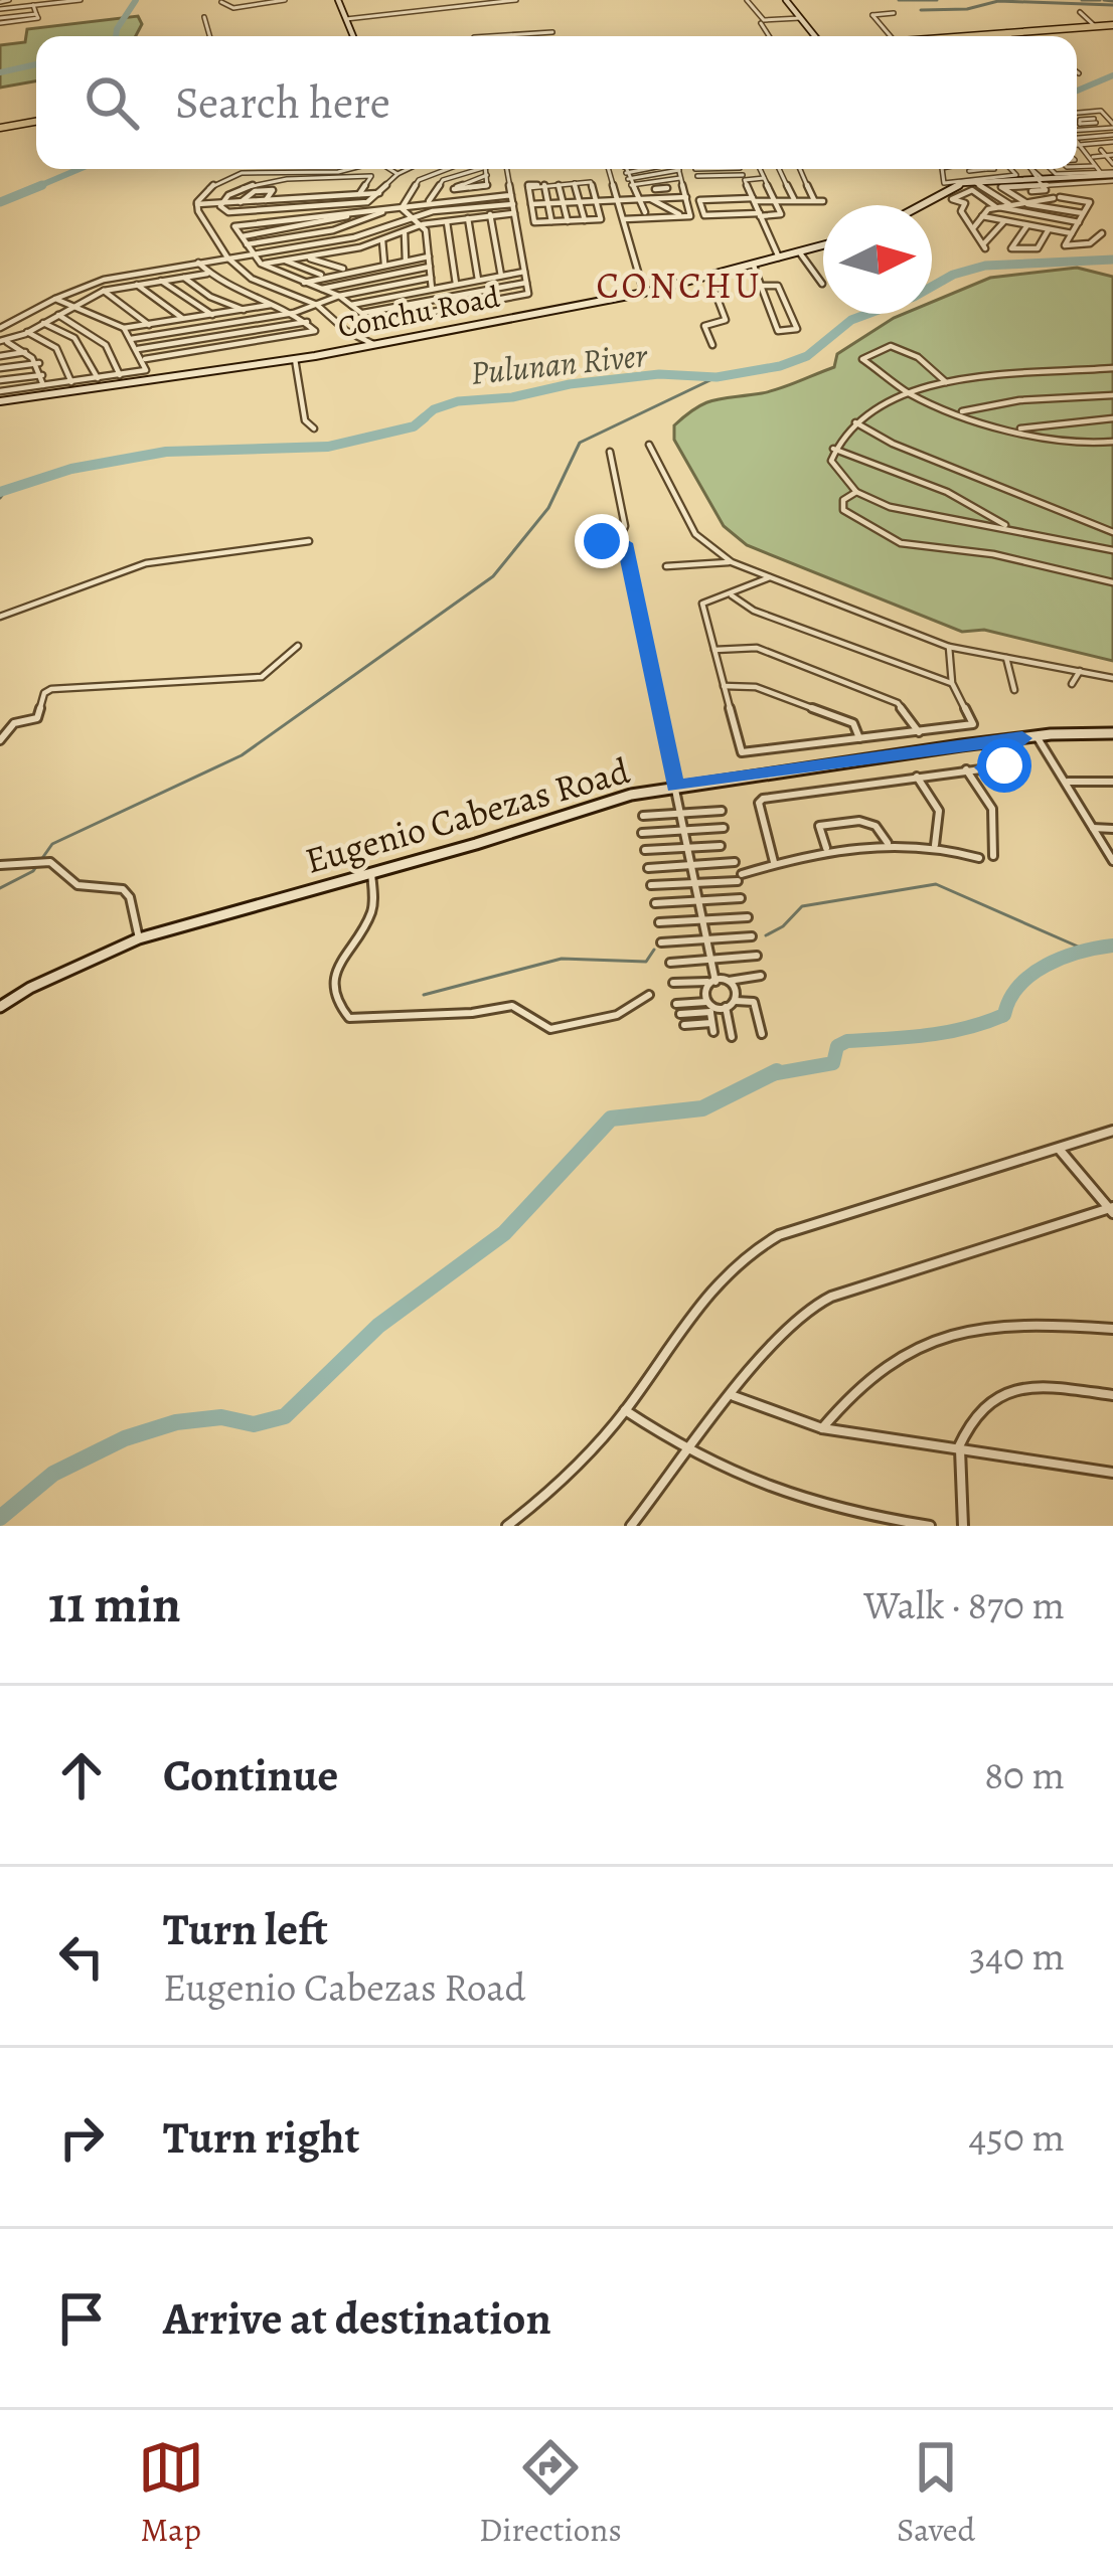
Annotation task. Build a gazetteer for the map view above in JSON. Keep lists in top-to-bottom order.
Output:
{
  "streets": {
    "main road": ["Conchu Road", "Eugenio Cabezas Road"]
  },
  "districts": ["CONCHU"],
  "water": ["Pulunan River"],
  "north": "right",
  "page": {
    "search": "Search here",
    "heading": ["11 min", "Walk · 870 m"],
    "list": [
      ["Continue", "80 m"],
      ["Turn left", "Eugenio Cabezas Road", "340 m"],
      ["Turn right", "450 m"],
      "Arrive at destination"
    ],
    "nav": ["Map", "Directions", "Saved"]
  }
}
